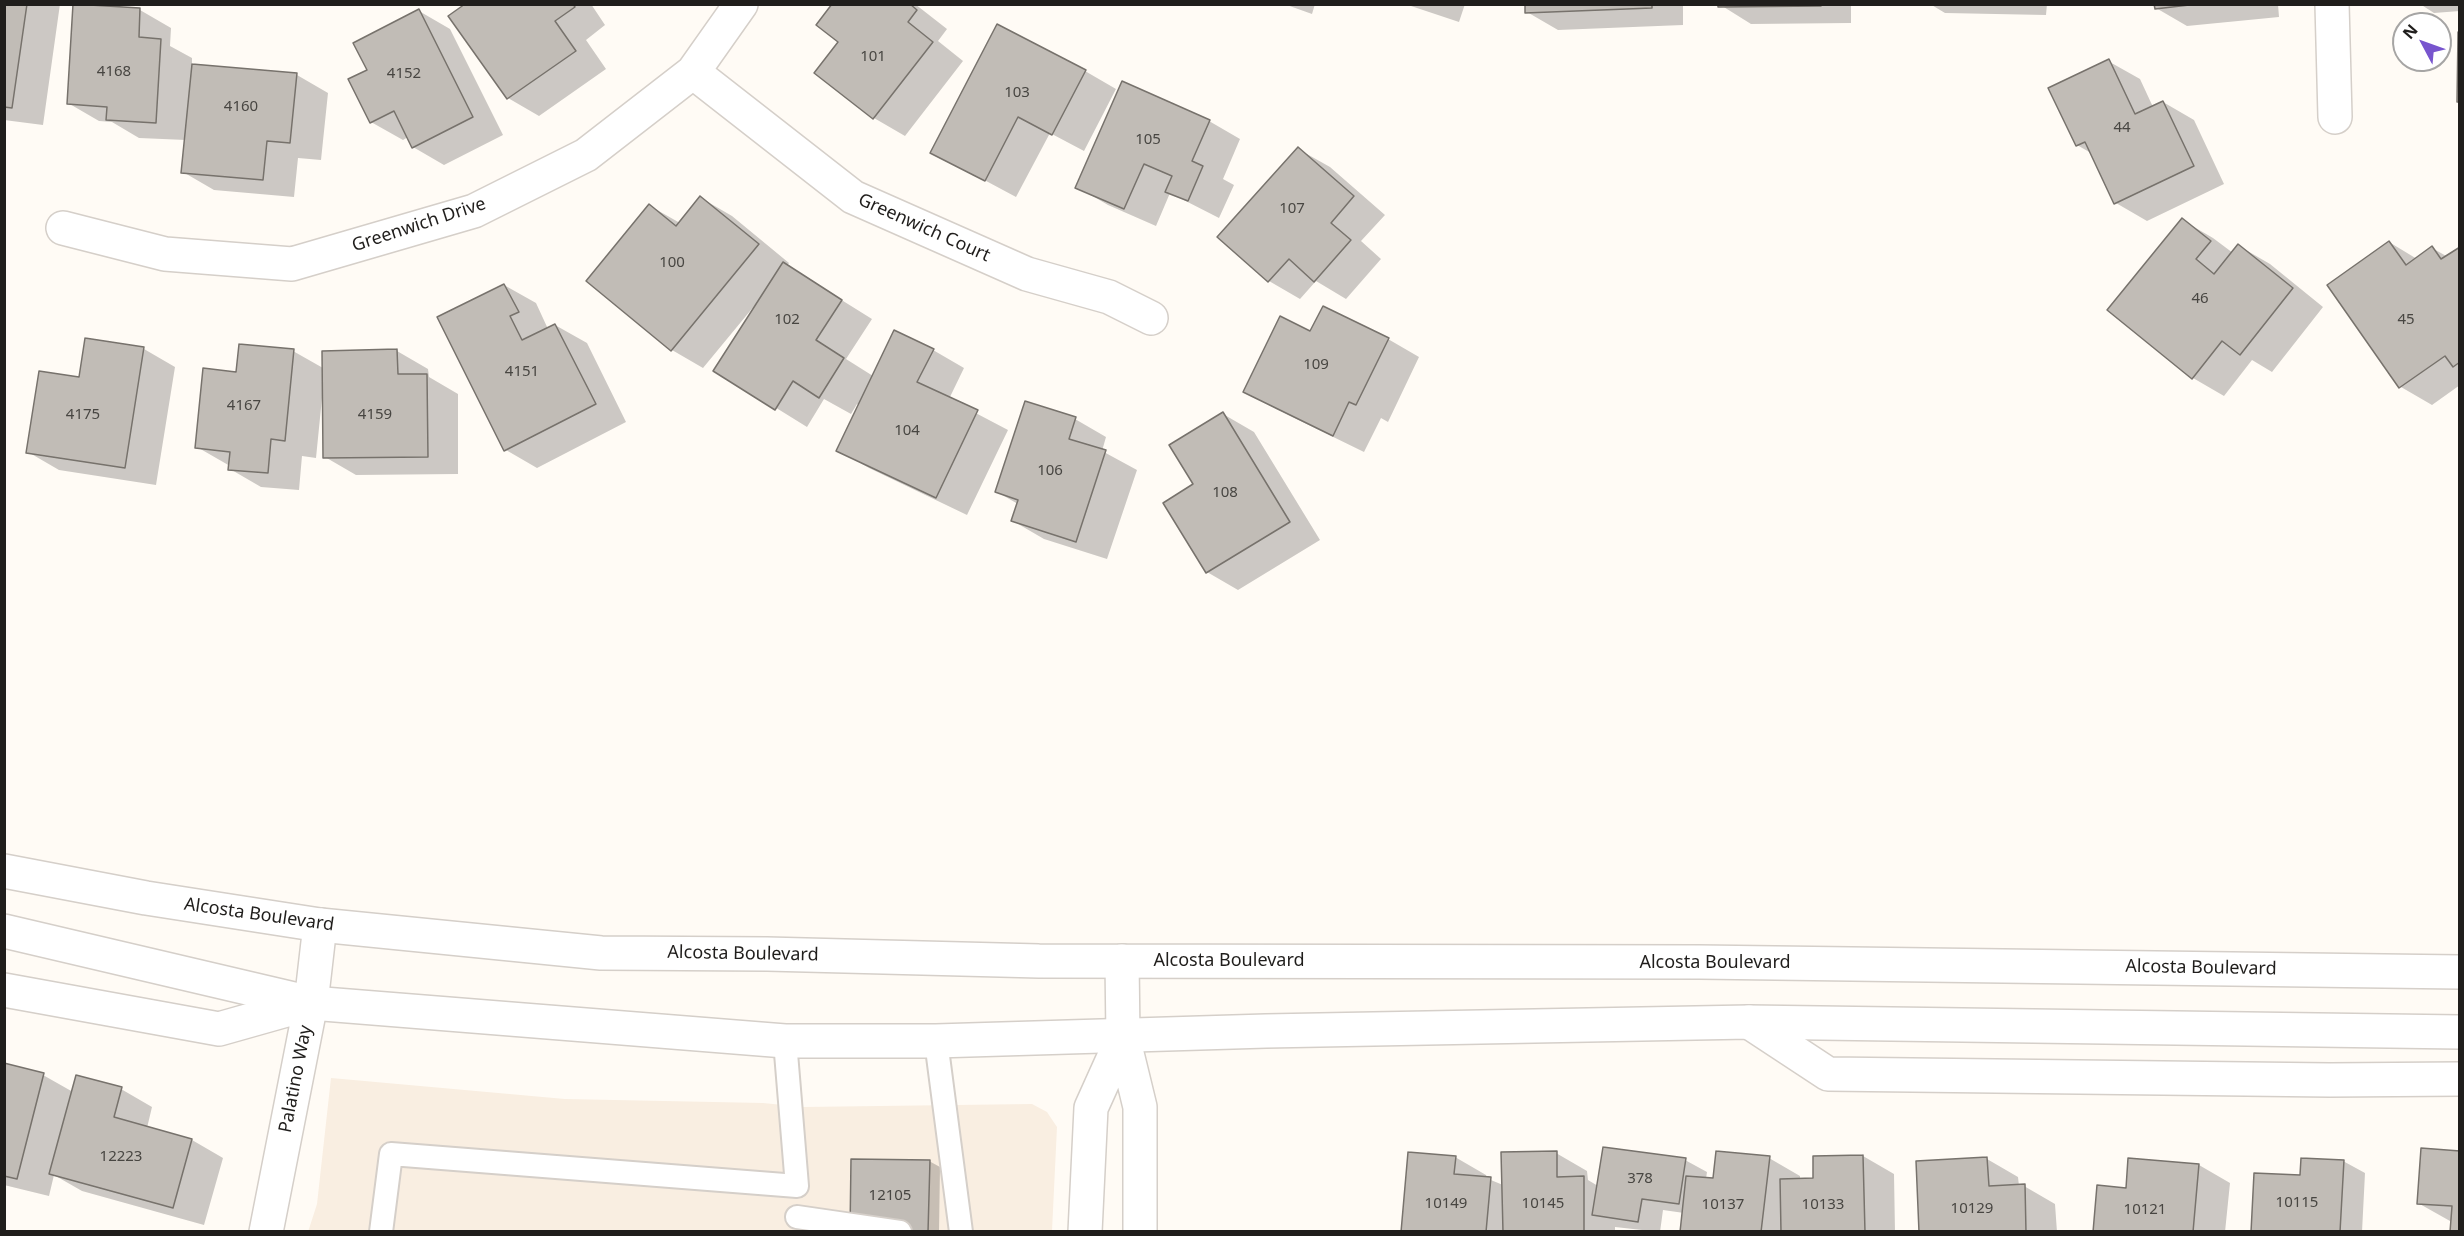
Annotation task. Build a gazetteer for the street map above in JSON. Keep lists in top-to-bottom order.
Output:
{
  "streets": {
    "main road": [
      "Greenwich Drive",
      "Greenwich Court",
      "Alcosta Boulevard",
      "Palatino Way"
    ]
  },
  "crossings": [
    ["Greenwich Drive", "Greenwich Court"],
    ["Alcosta Boulevard", "Palatino Way"]
  ],
  "house_numbers": [
    "101",
    "4168",
    "4152",
    "103",
    "4160",
    "44",
    "105",
    "107",
    "100",
    "46",
    "102",
    "45",
    "109",
    "4151",
    "4167",
    "4175",
    "4159",
    "104",
    "106",
    "108",
    "12223",
    "378",
    "12105",
    "10115",
    "10149",
    "10145",
    "10137",
    "10133",
    "10129",
    "10121"
  ],
  "north": "top left"
}
